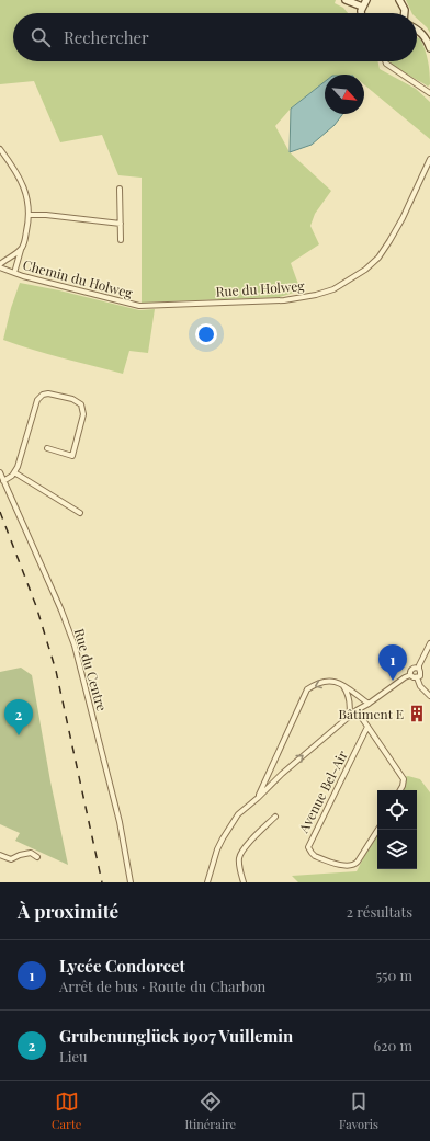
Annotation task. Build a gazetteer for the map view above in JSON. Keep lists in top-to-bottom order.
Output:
{
  "streets": {
    "street": [
      "Chemin du Holweg",
      "Rue du Holweg",
      "Rue du Centre",
      "Avenue Bel-Air"
    ]
  },
  "crossings": [
    ["Chemin du Holweg", "Rue du Holweg"]
  ],
  "places": {
    "building": ["Bâtiment E"]
  },
  "north": "bottom right",
  "page": {
    "search": "Rechercher",
    "pins": ["1", "2"],
    "heading": ["À proximité", "2 résultats"],
    "list": [
      {
        "mark": "1",
        "name": "Lycée Condorcet",
        "note": "Arrêt de bus · Route du Charbon",
        "value": "550 m"
      },
      {
        "mark": "2",
        "name": "Grubenunglück 1907 Vuillemin",
        "note": "Lieu",
        "value": "620 m"
      }
    ],
    "nav": ["Carte", "Itinéraire", "Favoris"]
  }
}
